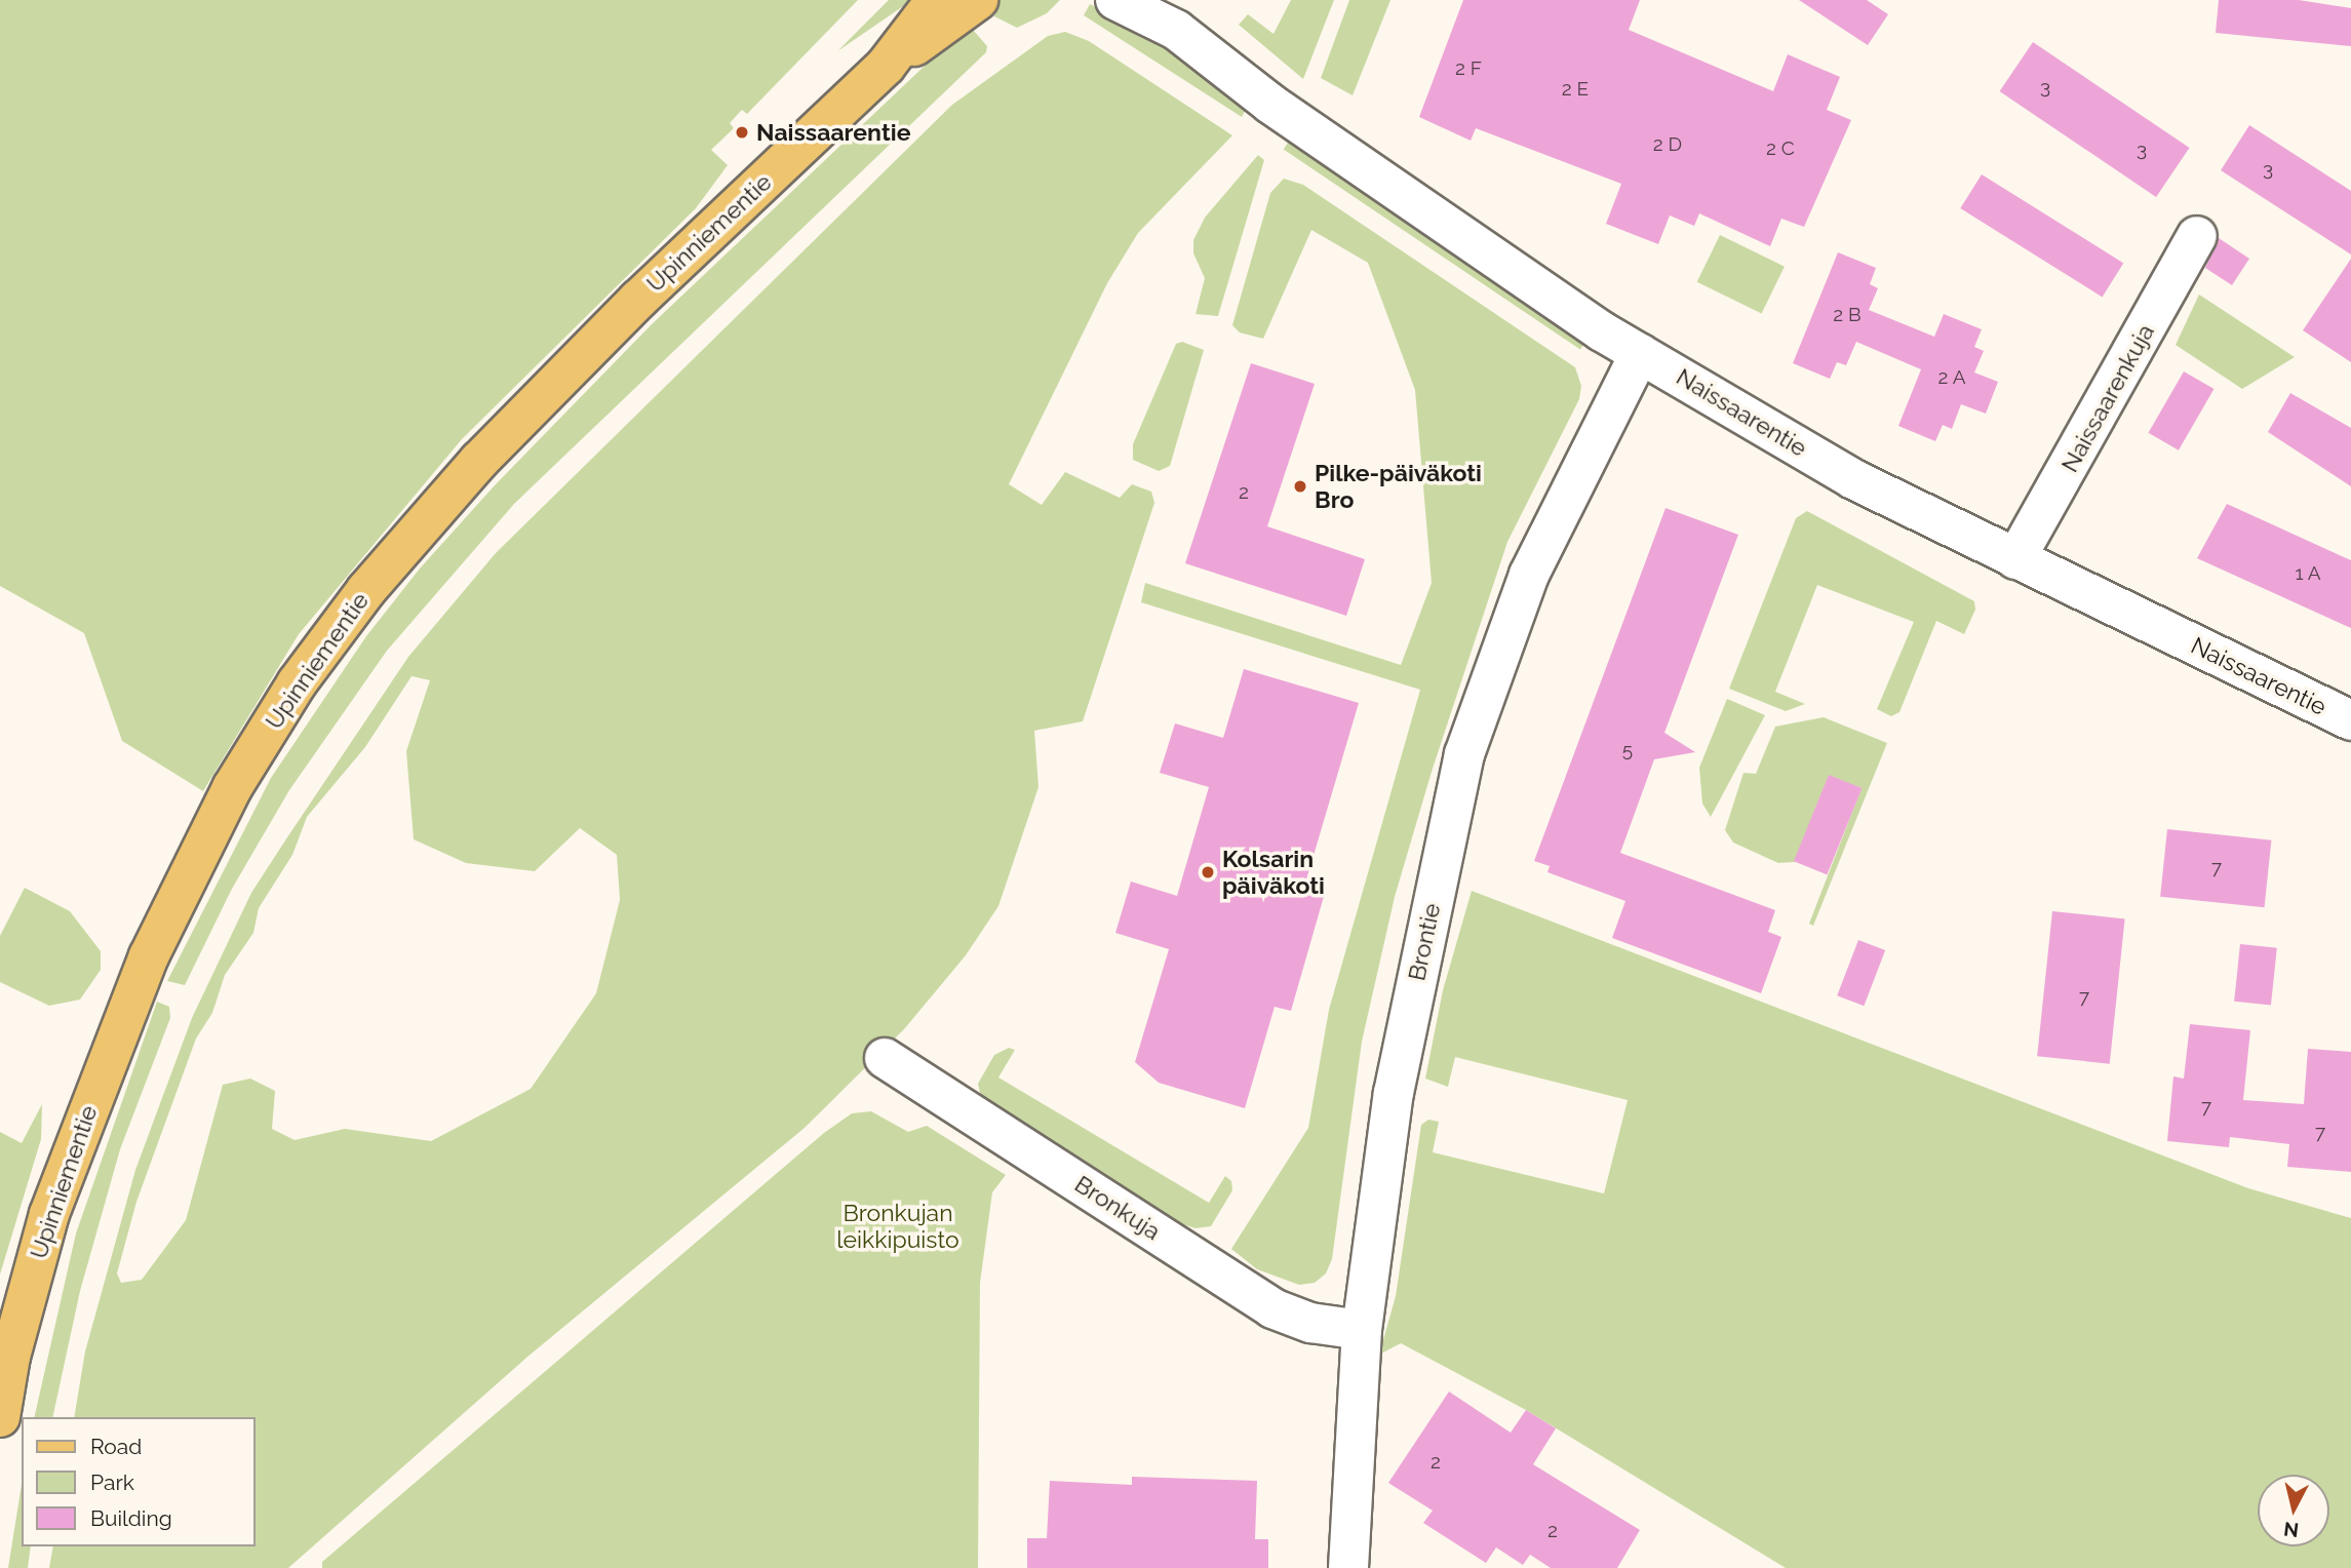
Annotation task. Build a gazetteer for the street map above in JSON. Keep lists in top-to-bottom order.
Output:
{
  "streets": {
    "main road": ["Upinniementie"],
    "street": [
      "Naissaarenkuja",
      "Naissaarentie",
      "Brontie",
      "Bronkuja"
    ]
  },
  "crossings": [
    ["Naissaarenkuja", "Naissaarentie"],
    ["Naissaarentie", "Brontie"],
    ["Brontie", "Bronkuja"]
  ],
  "parks": ["Bronkujan leikkipuisto"],
  "places": ["Naissaarentie", "Pilke-päiväkoti Bro", "Kolsarin päiväkoti"],
  "house_numbers": [
    "2 F",
    "3",
    "2 E",
    "2 D",
    "2 C",
    "3",
    "3",
    "2 B",
    "2 A",
    "2",
    "1 A",
    "5",
    "7",
    "7",
    "7",
    "7",
    "2",
    "2"
  ],
  "legend": ["Road", "Park", "Building"],
  "north": "bottom"
}
